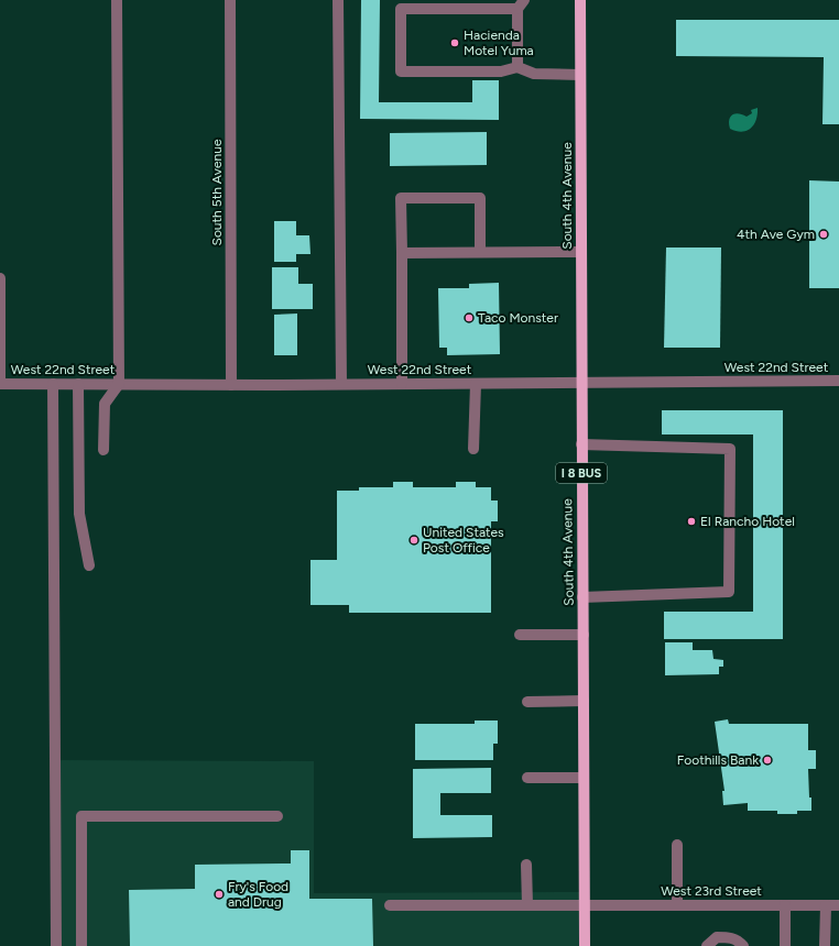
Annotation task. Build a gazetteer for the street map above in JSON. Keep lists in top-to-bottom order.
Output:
{
  "streets": {
    "main road": ["South 4th Avenue", "I 8 BUS"],
    "street": ["South 5th Avenue", "West 22nd Street", "West 23rd Street"]
  },
  "crossings": [
    ["South 5th Avenue", "West 22nd Street"],
    ["South 4th Avenue", "West 22nd Street"],
    ["South 4th Avenue", "West 23rd Street"]
  ],
  "places": [
    "Hacienda Motel Yuma",
    "4th Ave Gym",
    "Taco Monster",
    "El Rancho Hotel",
    "United States Post Office",
    "Foothills Bank",
    "Fry's Food and Drug"
  ]
}
